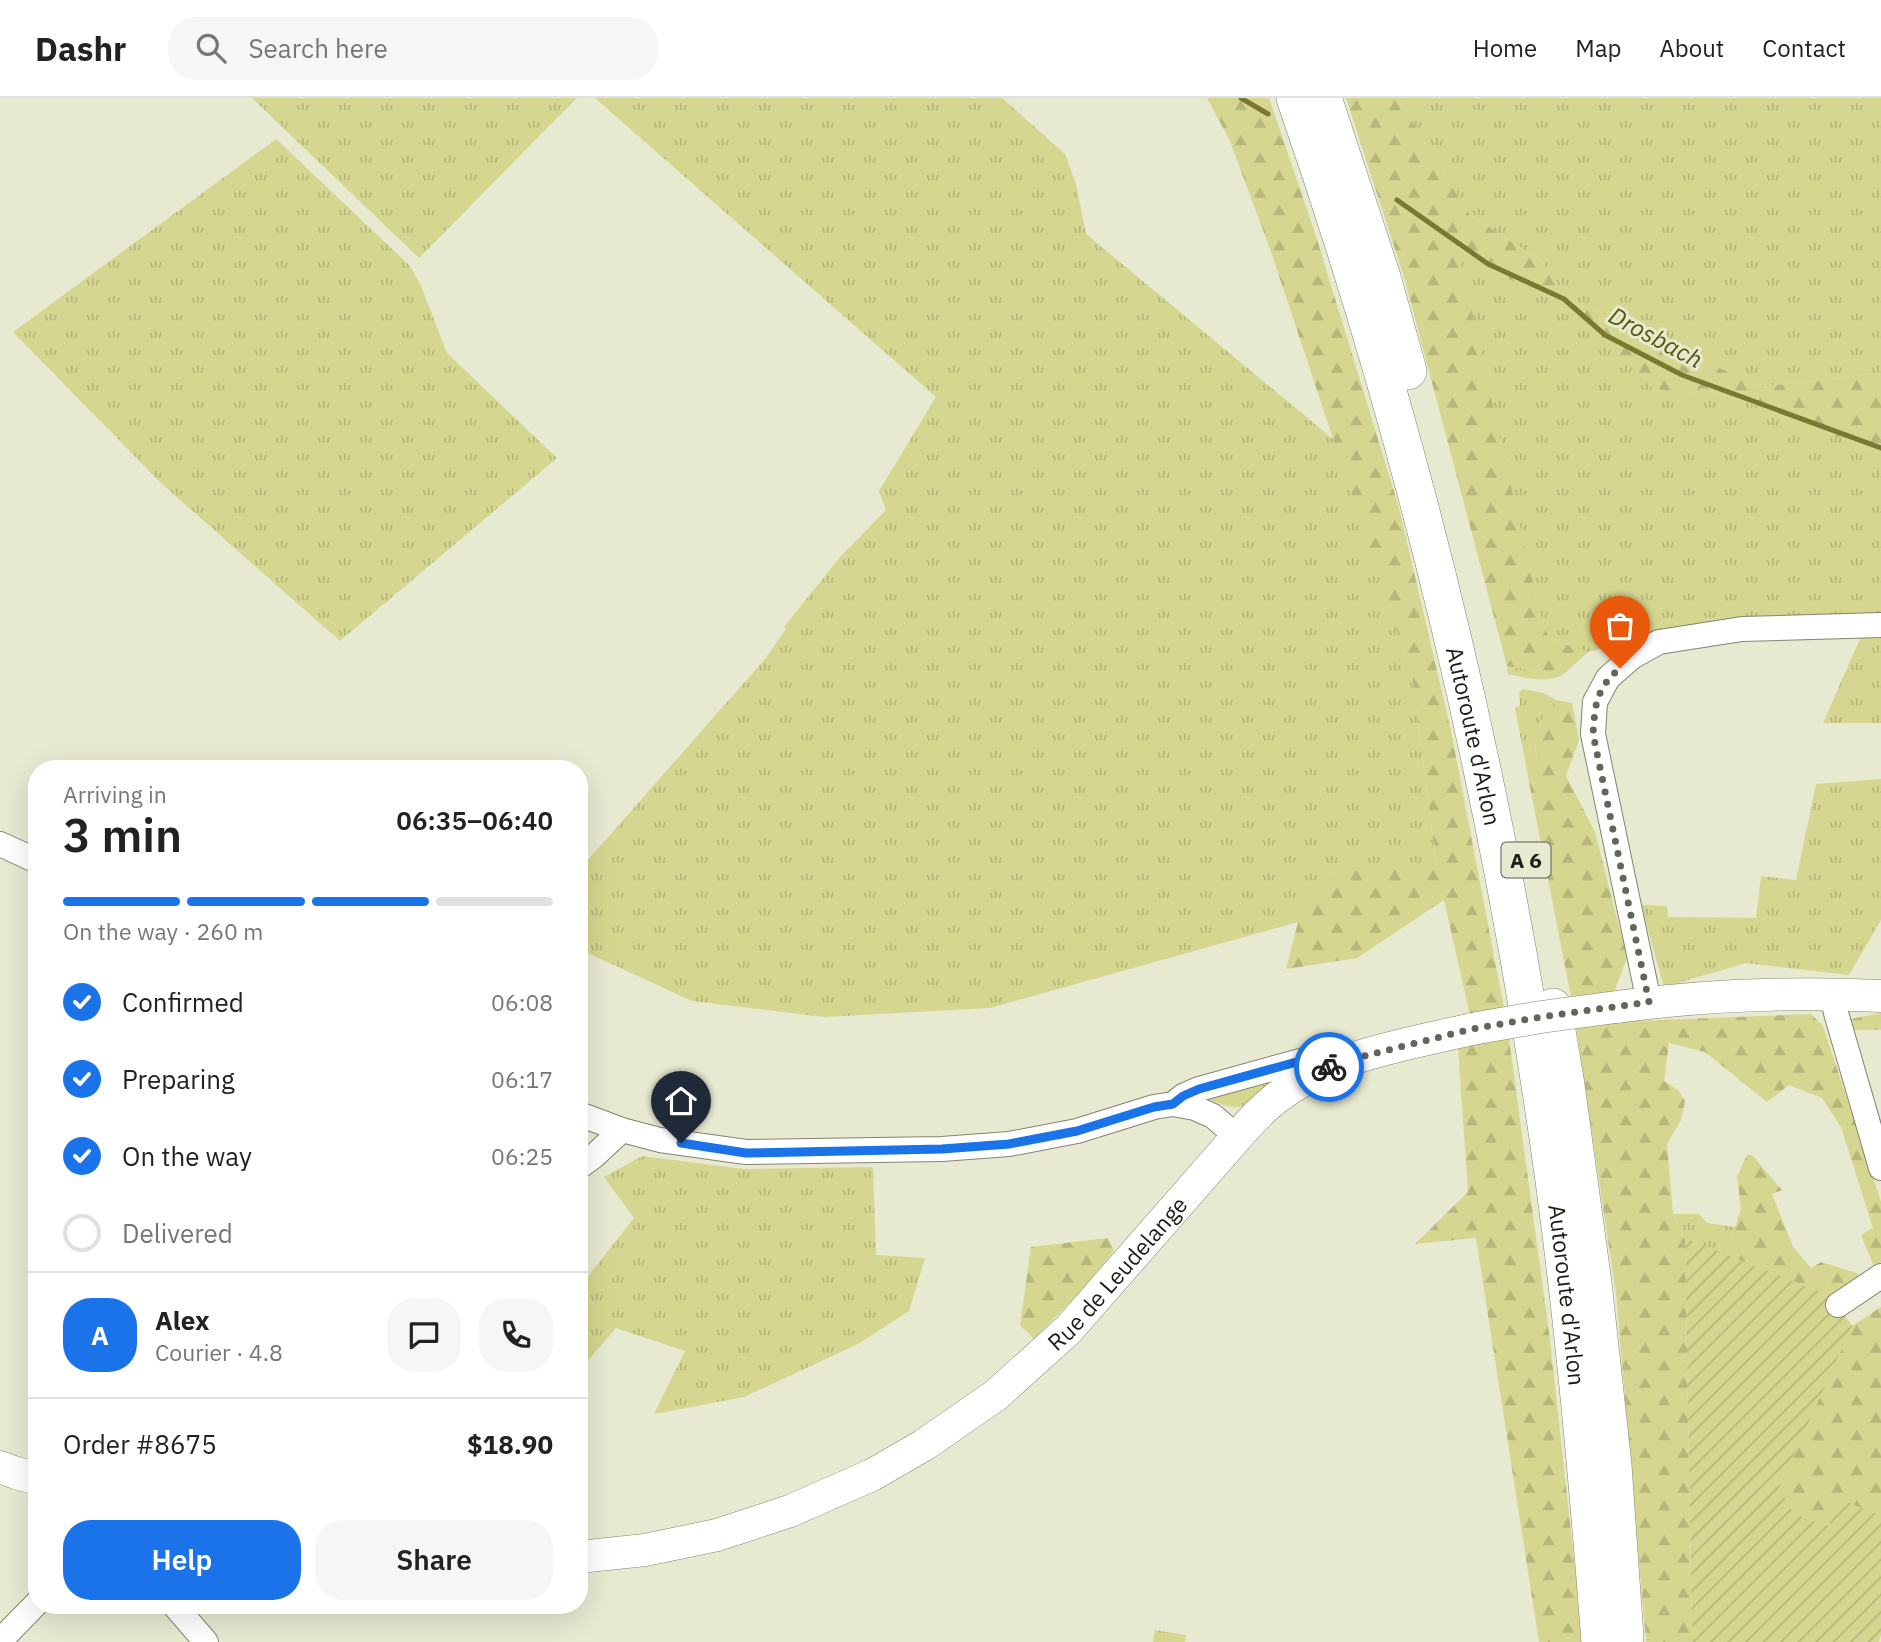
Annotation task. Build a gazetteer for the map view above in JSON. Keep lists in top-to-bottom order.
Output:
{
  "streets": {
    "highway": ["Autoroute d'Arlon", "A 6"],
    "main road": ["Rue de Leudelange"]
  },
  "water": ["Drosbach"],
  "page": {
    "header": "Dashr",
    "search": "Search here",
    "nav": [
      "Home",
      "Map",
      "About",
      "Contact"
    ],
    "heading": ["3 min", "Arriving in", "06:35–06:40"],
    "panel": [
      "Alex",
      "Courier · 4.8",
      "Order #8675",
      "$18.90"
    ],
    "bar": "On the way · 260 m",
    "list": [
      ["Confirmed", "06:08"],
      ["Preparing", "06:17"],
      ["On the way", "06:25"],
      "Delivered"
    ],
    "round": "A",
    "buttons": ["Help", "Share"]
  }
}
